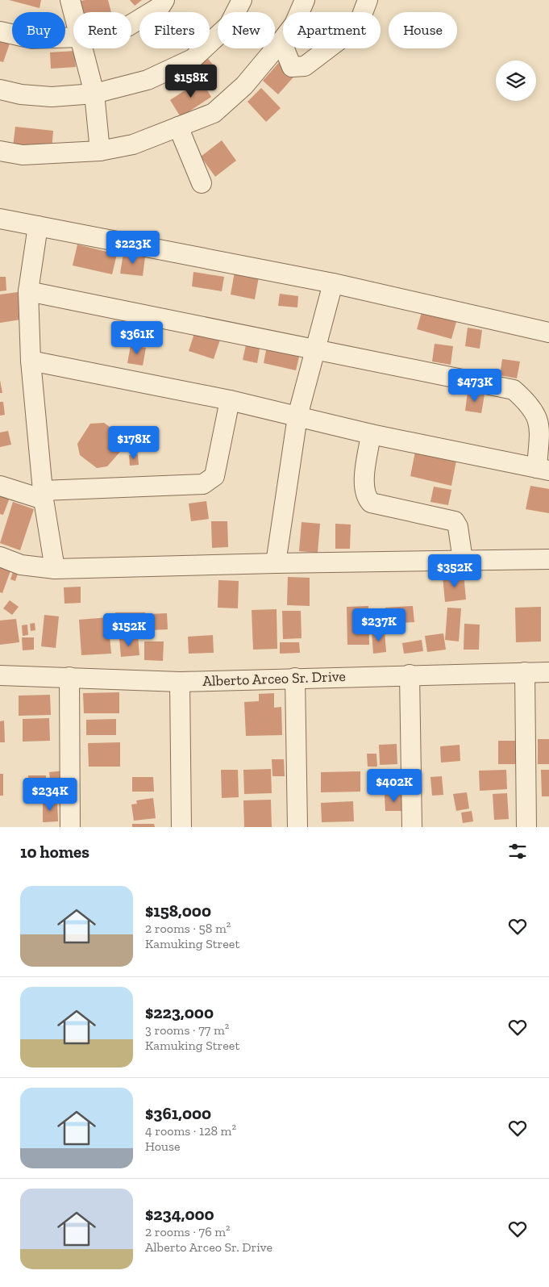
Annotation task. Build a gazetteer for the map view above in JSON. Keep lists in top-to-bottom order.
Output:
{
  "streets": {
    "street": ["Alberto Arceo Sr. Drive"]
  },
  "page": {
    "chip": [
      "Buy",
      "Rent",
      "Filters",
      "New",
      "Apartment",
      "House"
    ],
    "price": [
      "$158K",
      "$223K",
      "$361K",
      "$473K",
      "$178K",
      "$352K",
      "$237K",
      "$152K",
      "$402K",
      "$234K"
    ],
    "heading": "10 homes",
    "list": [
      {
        "name": "$158,000",
        "note": "2 rooms · 58 m² · Kamuking Street"
      },
      {
        "name": "$223,000",
        "note": "3 rooms · 77 m² · Kamuking Street"
      },
      {
        "name": "$361,000",
        "note": "4 rooms · 128 m² · House"
      },
      {
        "name": "$234,000",
        "note": "2 rooms · 76 m² · Alberto Arceo Sr. Drive"
      }
    ]
  }
}
